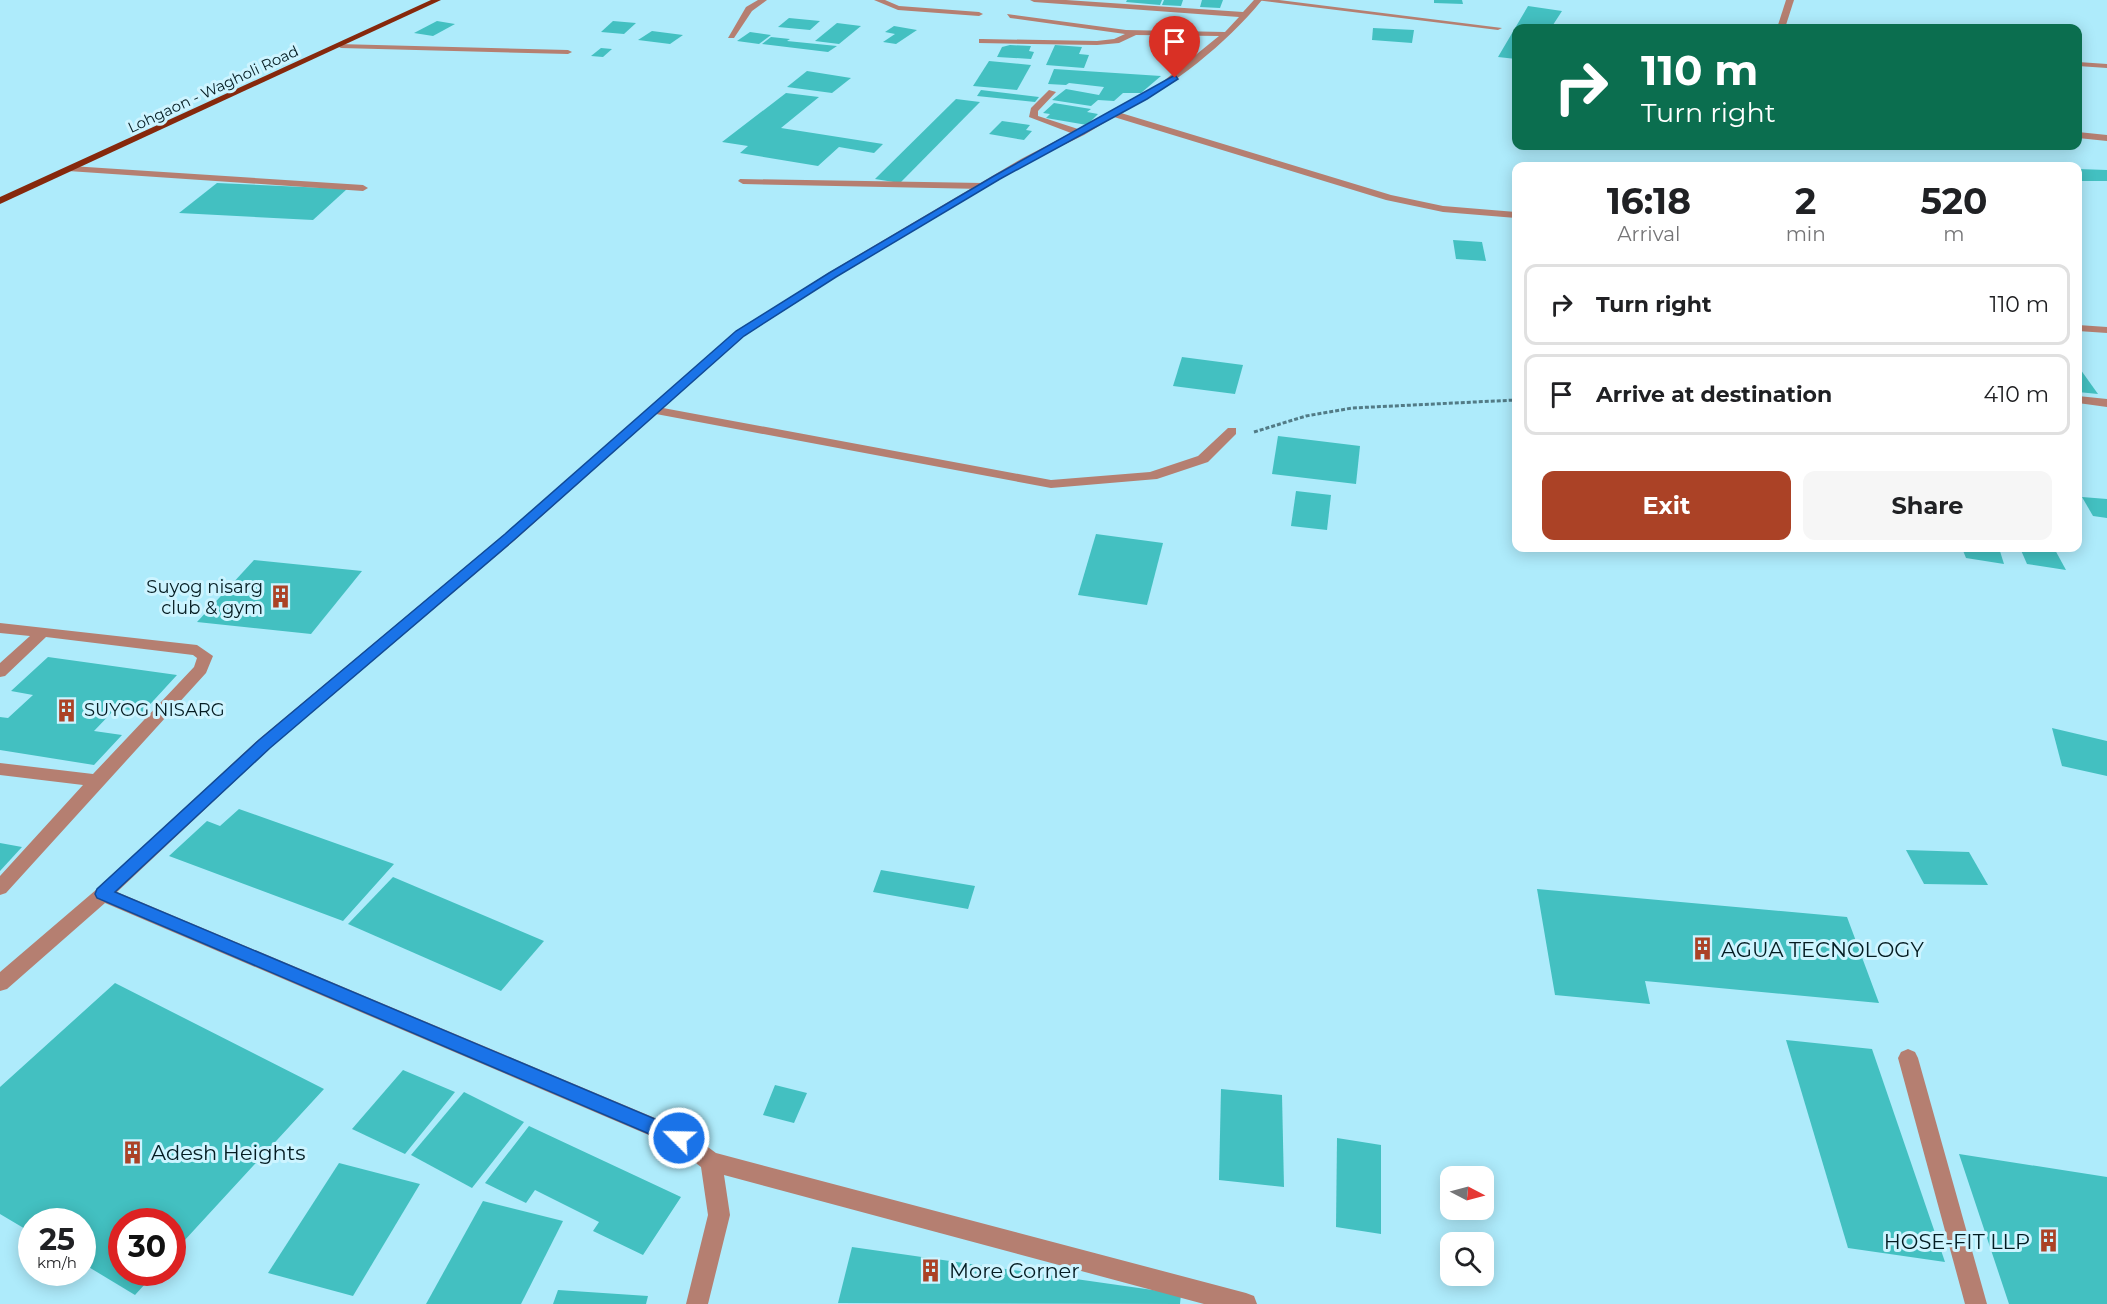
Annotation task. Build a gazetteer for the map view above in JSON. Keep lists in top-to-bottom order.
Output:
{
  "streets": {
    "main road": ["Lohgaon - Wagholi Road"]
  },
  "places": {
    "building": [
      "Suyog nisarg club & gym",
      "SUYOG NISARG",
      "AGUA TECNOLOGY",
      "Adesh Heights",
      "HOSE-FIT LLP",
      "More Corner"
    ]
  },
  "north": "right",
  "page": {
    "turn": ["110 m", "Turn right"],
    "eta": [
      "16:18",
      "Arrival",
      "2",
      "min",
      "520",
      "m"
    ],
    "list": [
      {
        "name": "Turn right",
        "value": "110 m"
      },
      {
        "name": "Arrive at destination",
        "value": "410 m"
      }
    ],
    "buttons": ["Exit", "Share"],
    "speed": "25 km/h",
    "limit": "30"
  }
}
